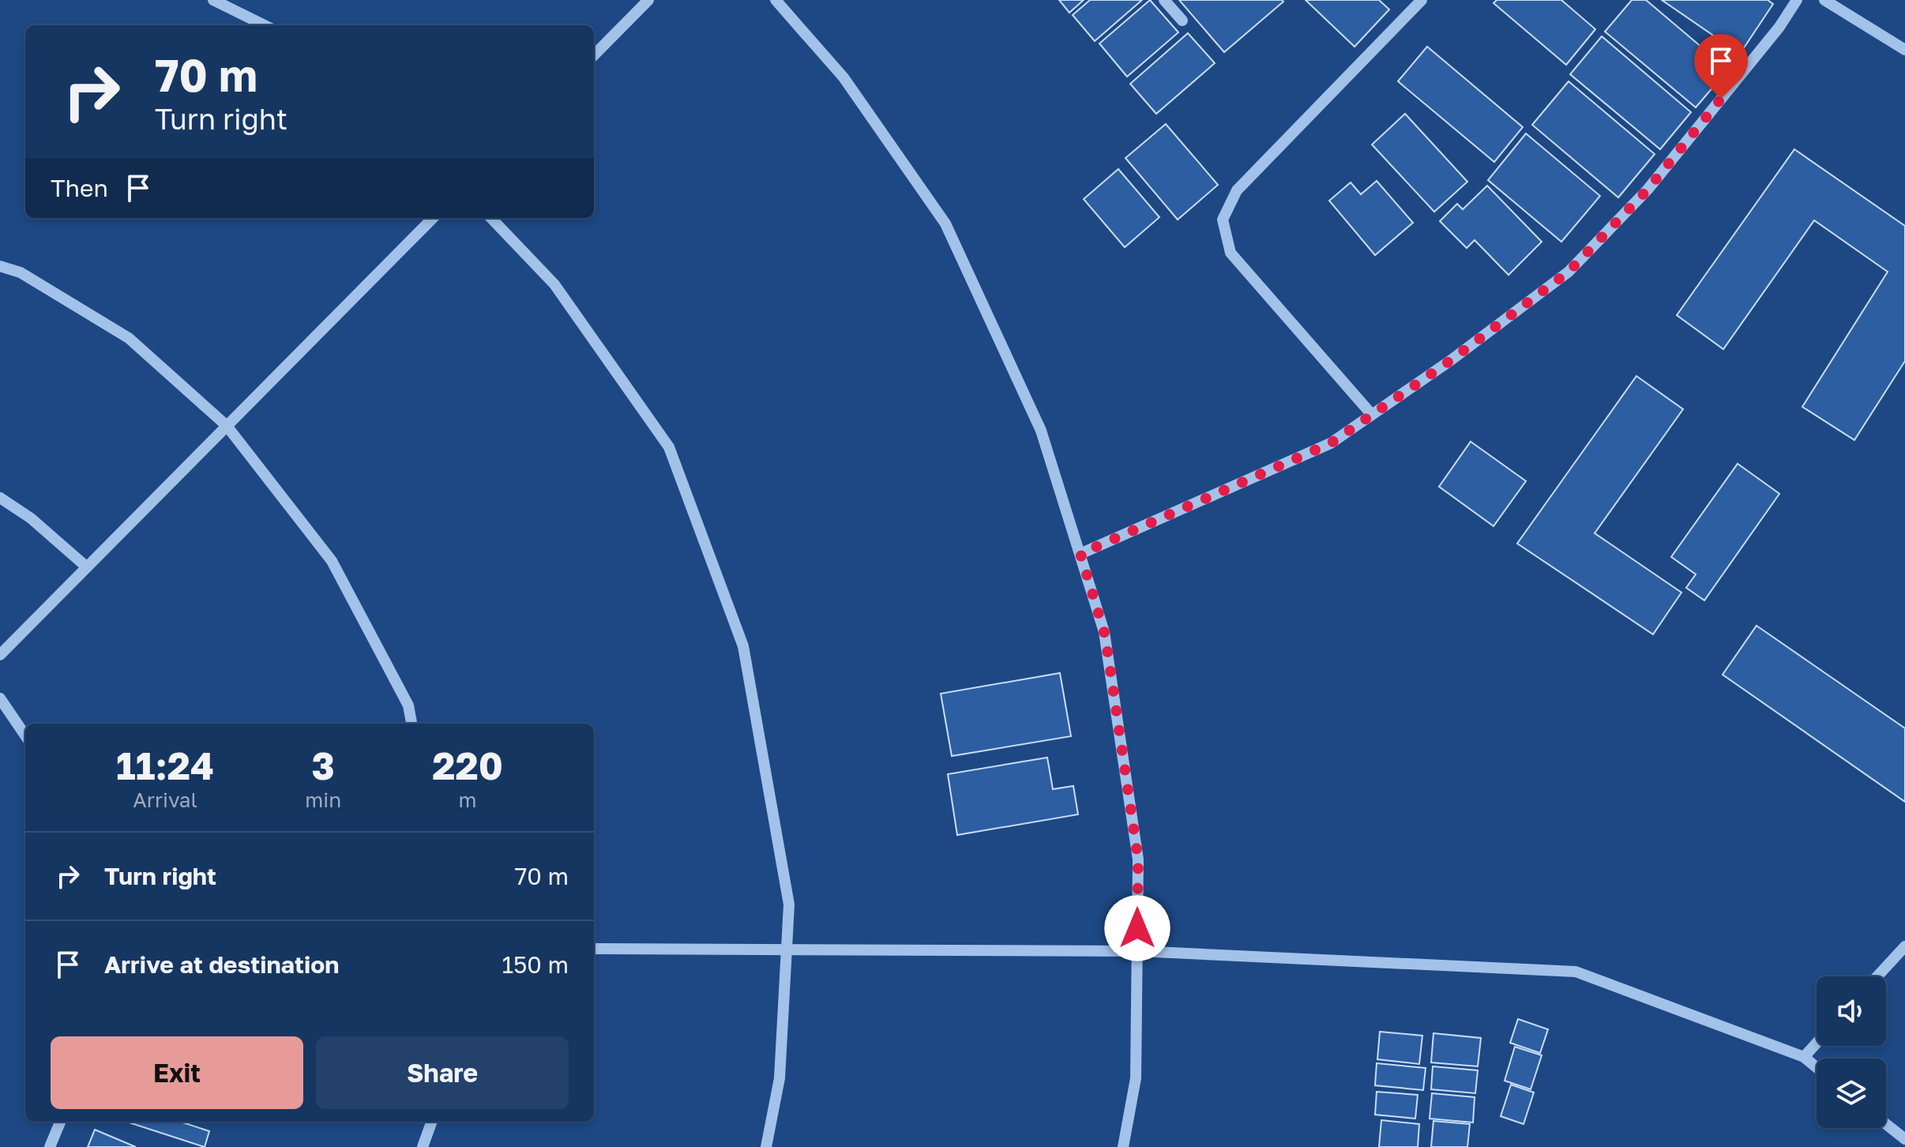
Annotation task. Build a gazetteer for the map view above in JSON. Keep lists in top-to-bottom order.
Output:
{
  "page": {
    "turn": ["70 m", "Turn right"],
    "then": "Then",
    "eta": [
      "11:24",
      "Arrival",
      "3",
      "min",
      "220",
      "m"
    ],
    "list": [
      {
        "name": "Turn right",
        "value": "70 m"
      },
      {
        "name": "Arrive at destination",
        "value": "150 m"
      }
    ],
    "buttons": ["Exit", "Share"]
  }
}
